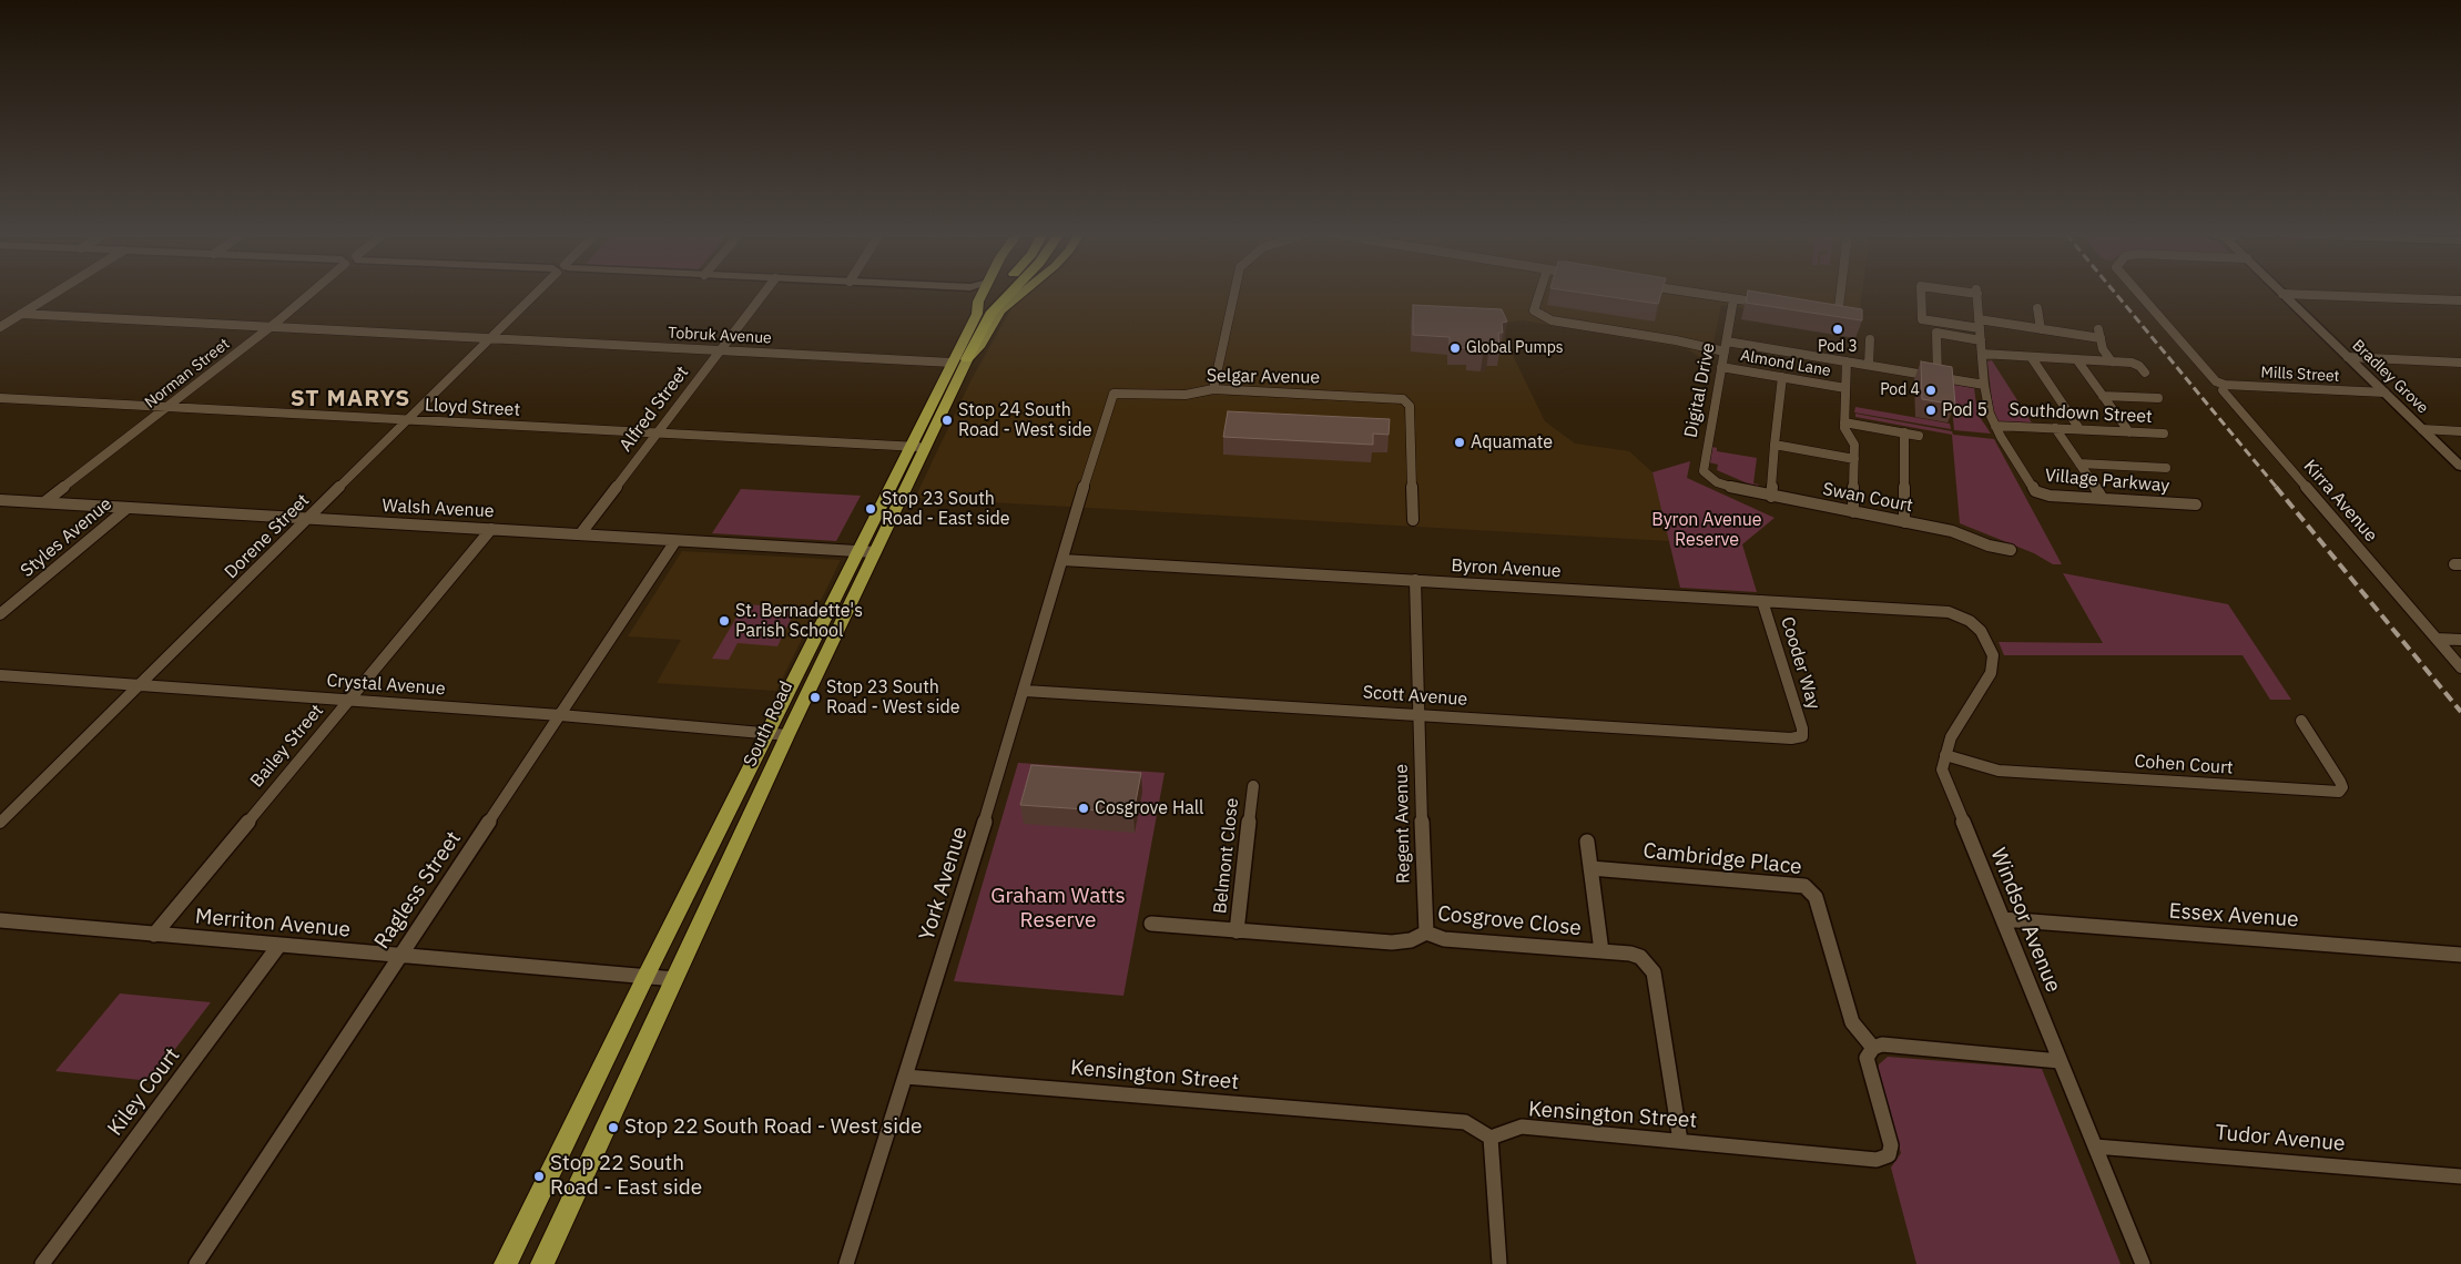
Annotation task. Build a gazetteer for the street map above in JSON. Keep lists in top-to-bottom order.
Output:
{
  "streets": {
    "highway": ["South Road"],
    "street": [
      "Tobruk Avenue",
      "Almond Lane",
      "Norman Street",
      "Mills Street",
      "Selgar Avenue",
      "Bradley Grove",
      "Digital Drive",
      "Lloyd Street",
      "Alfred Street",
      "Southdown Street",
      "Village Parkway",
      "Swan Court",
      "Kirra Avenue",
      "Walsh Avenue",
      "Dorene Street",
      "Styles Avenue",
      "Byron Avenue",
      "Cooder Way",
      "Crystal Avenue",
      "Scott Avenue",
      "Bailey Street",
      "Cohen Court",
      "Regent Avenue",
      "Belmont Close",
      "Cambridge Place",
      "York Avenue",
      "Ragless Street",
      "Essex Avenue",
      "Windsor Avenue",
      "Cosgrove Close",
      "Merriton Avenue",
      "Kensington Street",
      "Kiley Court",
      "Tudor Avenue"
    ]
  },
  "crossings": [
    ["Tobruk Avenue", "Norman Street"],
    ["Tobruk Avenue", "Alfred Street"],
    ["Tobruk Avenue", "Dorene Street"],
    ["Tobruk Avenue", "South Road"],
    ["Almond Lane", "Digital Drive"],
    ["Norman Street", "Lloyd Street"],
    ["Norman Street", "Walsh Avenue"],
    ["Mills Street", "Bradley Grove"],
    ["Mills Street", "Kirra Avenue"],
    ["Selgar Avenue", "York Avenue"],
    ["Digital Drive", "Swan Court"],
    ["Lloyd Street", "Alfred Street"],
    ["Lloyd Street", "Dorene Street"],
    ["Lloyd Street", "South Road"],
    ["Alfred Street", "Walsh Avenue"],
    ["Southdown Street", "Village Parkway"],
    ["Walsh Avenue", "Dorene Street"],
    ["Walsh Avenue", "Styles Avenue"],
    ["Walsh Avenue", "South Road"],
    ["Walsh Avenue", "Bailey Street"],
    ["Walsh Avenue", "Ragless Street"],
    ["Dorene Street", "Crystal Avenue"],
    ["Byron Avenue", "Cooder Way"],
    ["Byron Avenue", "Regent Avenue"],
    ["Byron Avenue", "York Avenue"],
    ["Byron Avenue", "Windsor Avenue"],
    ["Cooder Way", "Scott Avenue"],
    ["Crystal Avenue", "South Road"],
    ["Crystal Avenue", "Bailey Street"],
    ["Crystal Avenue", "Ragless Street"],
    ["Scott Avenue", "Regent Avenue"],
    ["Scott Avenue", "York Avenue"],
    ["South Road", "Merriton Avenue"],
    ["Bailey Street", "Merriton Avenue"],
    ["Cohen Court", "Windsor Avenue"],
    ["Regent Avenue", "Cosgrove Close"],
    ["Belmont Close", "Cosgrove Close"],
    ["Cambridge Place", "Kensington Street"],
    ["York Avenue", "Kensington Street"],
    ["Ragless Street", "Merriton Avenue"],
    ["Essex Avenue", "Windsor Avenue"],
    ["Windsor Avenue", "Tudor Avenue"],
    ["Cosgrove Close", "Kensington Street"],
    ["Merriton Avenue", "Kiley Court"]
  ],
  "districts": ["ST MARYS"],
  "parks": ["Byron Avenue Reserve", "Graham Watts Reserve"],
  "places": [
    "Pod 3",
    "Global Pumps",
    "Pod 4",
    "Pod 5",
    "Stop 24 South Road - West side",
    "Aquamate",
    "Stop 23 South Road - East side",
    "St. Bernadette's Parish School",
    "Stop 23 South Road - West side",
    "Cosgrove Hall",
    "Stop 22 South Road - West side",
    "Stop 22 South Road - East side"
  ]
}
